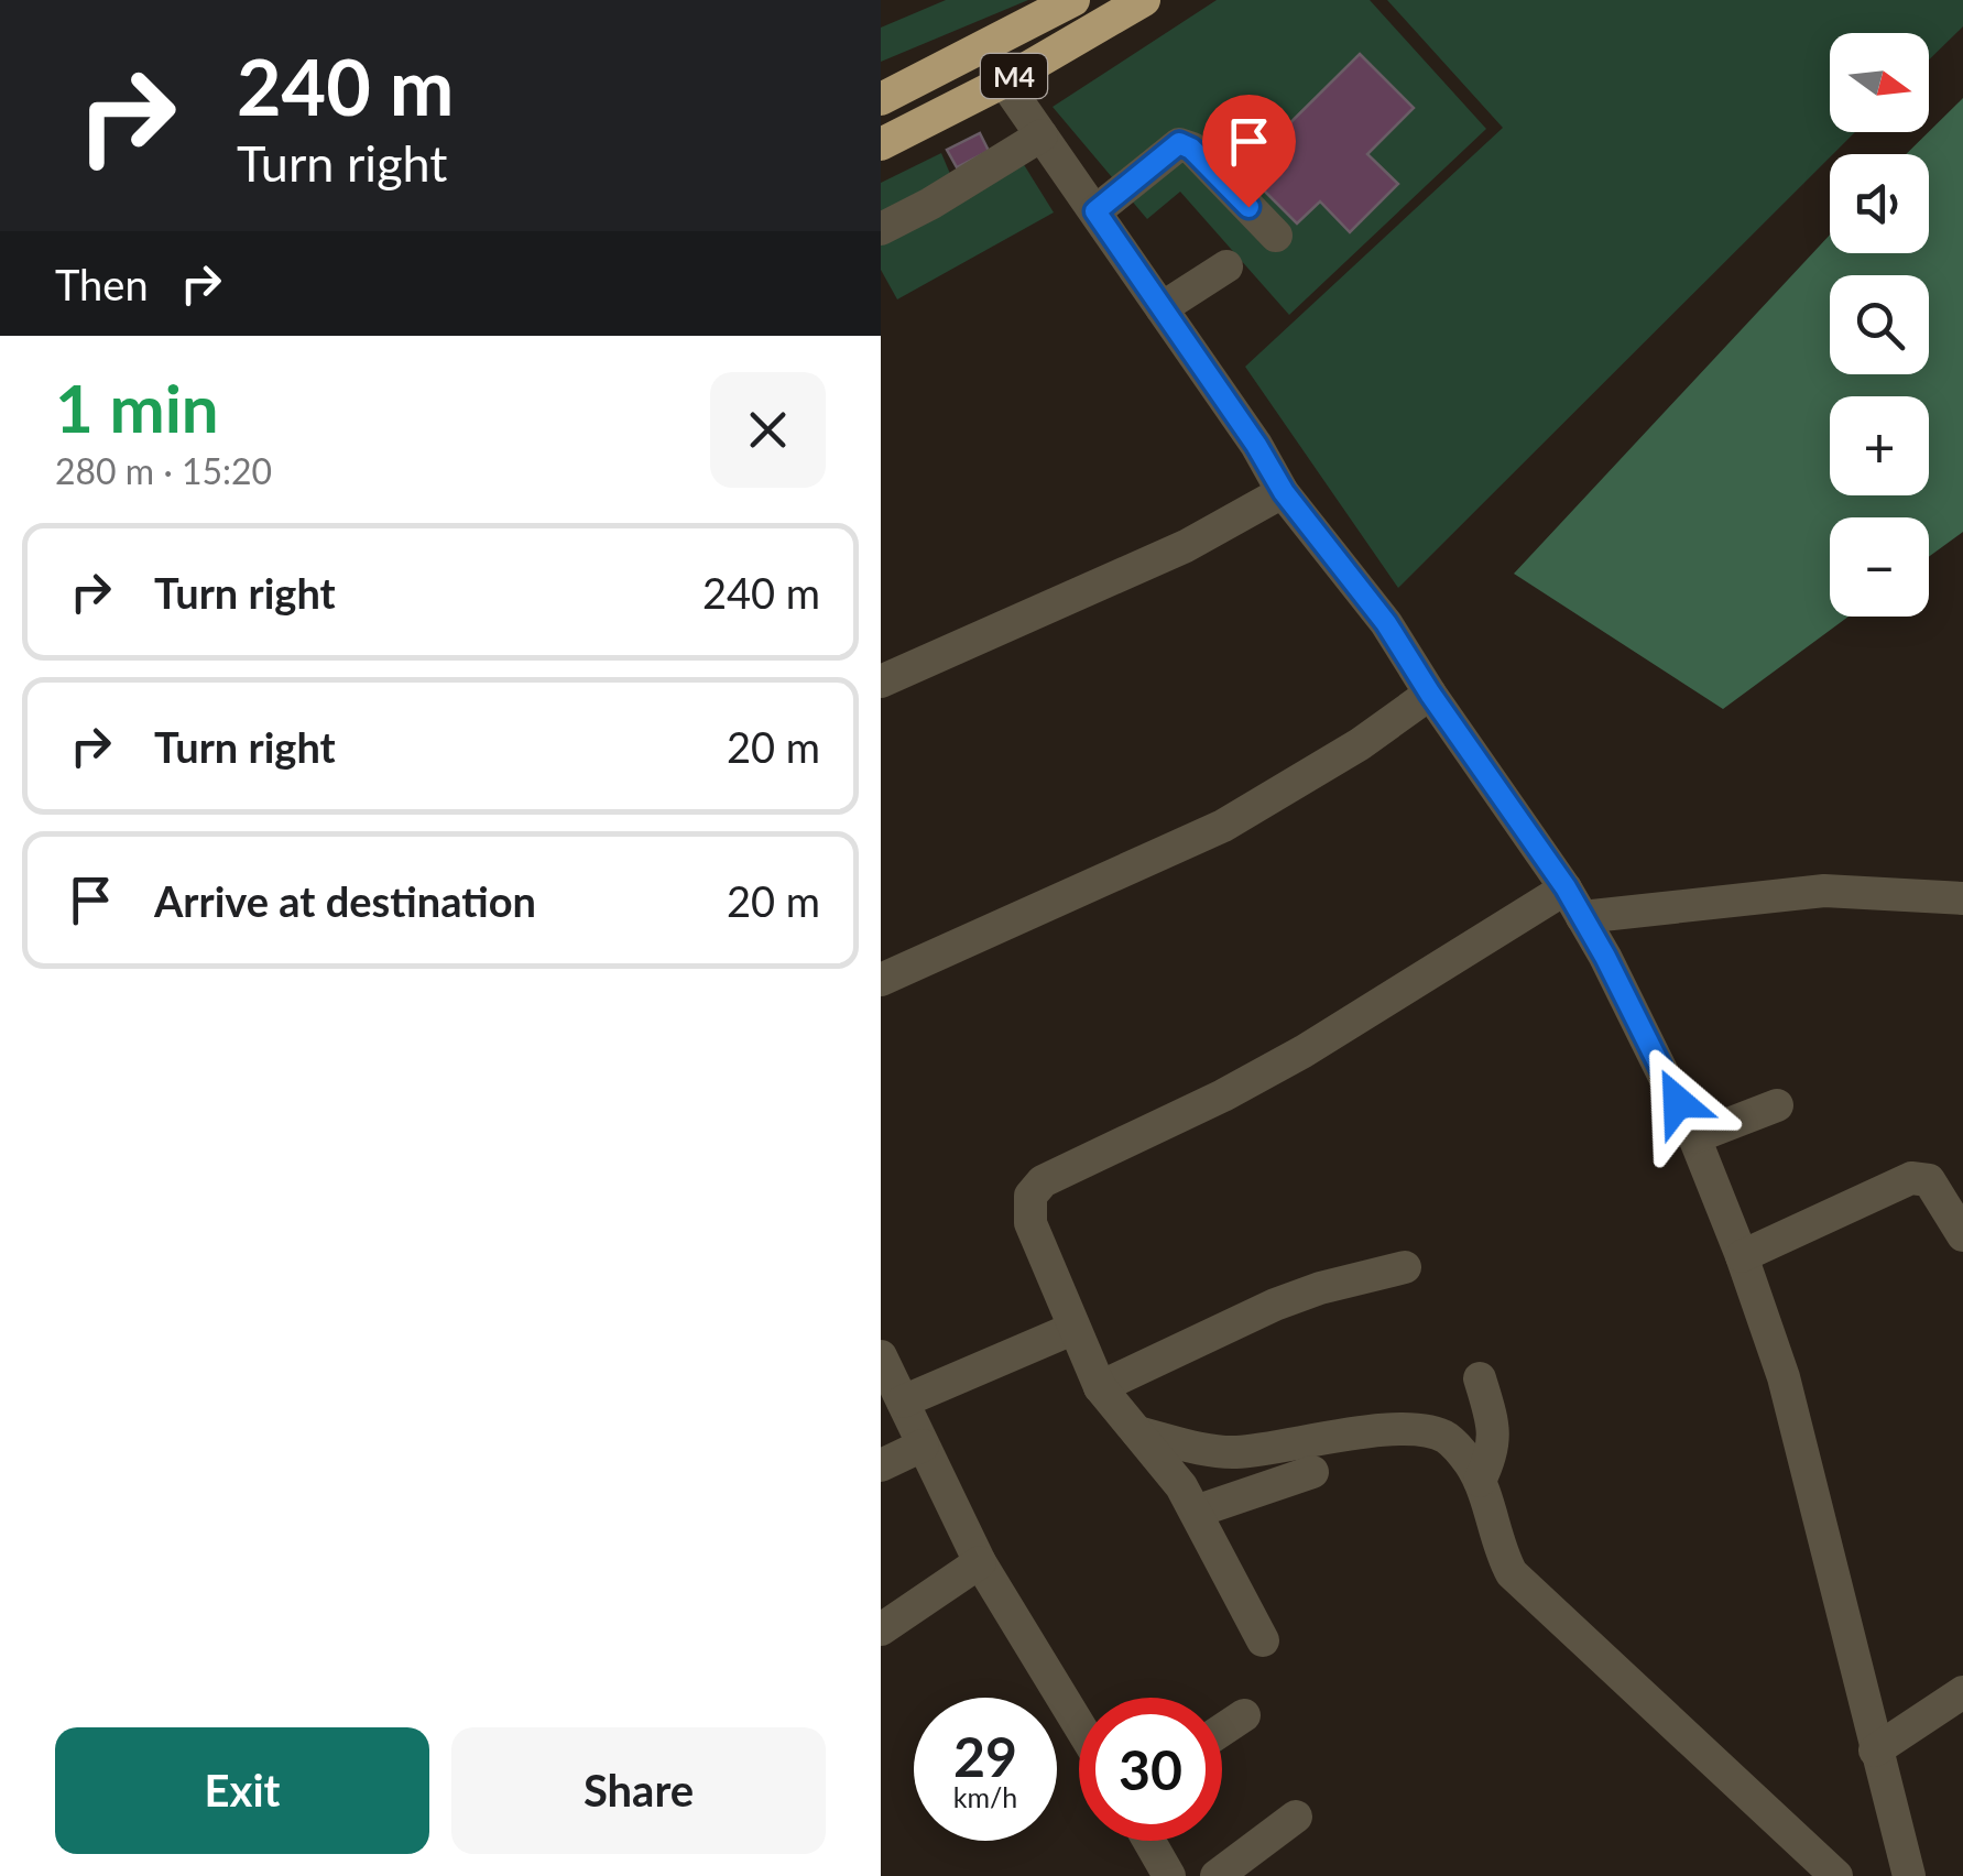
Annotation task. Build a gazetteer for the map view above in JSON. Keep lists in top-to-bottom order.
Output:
{
  "streets": {
    "highway": ["M4"]
  },
  "north": "right",
  "page": {
    "turn": ["240 m", "Turn right"],
    "map_buttons": ["+", "−"],
    "then": "Then",
    "heading": ["1 min", "280 m · 15:20"],
    "list": [
      {
        "name": "Turn right",
        "value": "240 m"
      },
      {
        "name": "Turn right",
        "value": "20 m"
      },
      {
        "name": "Arrive at destination",
        "value": "20 m"
      }
    ],
    "speed": "29 km/h",
    "limit": "30",
    "buttons": ["Exit", "Share"]
  }
}
